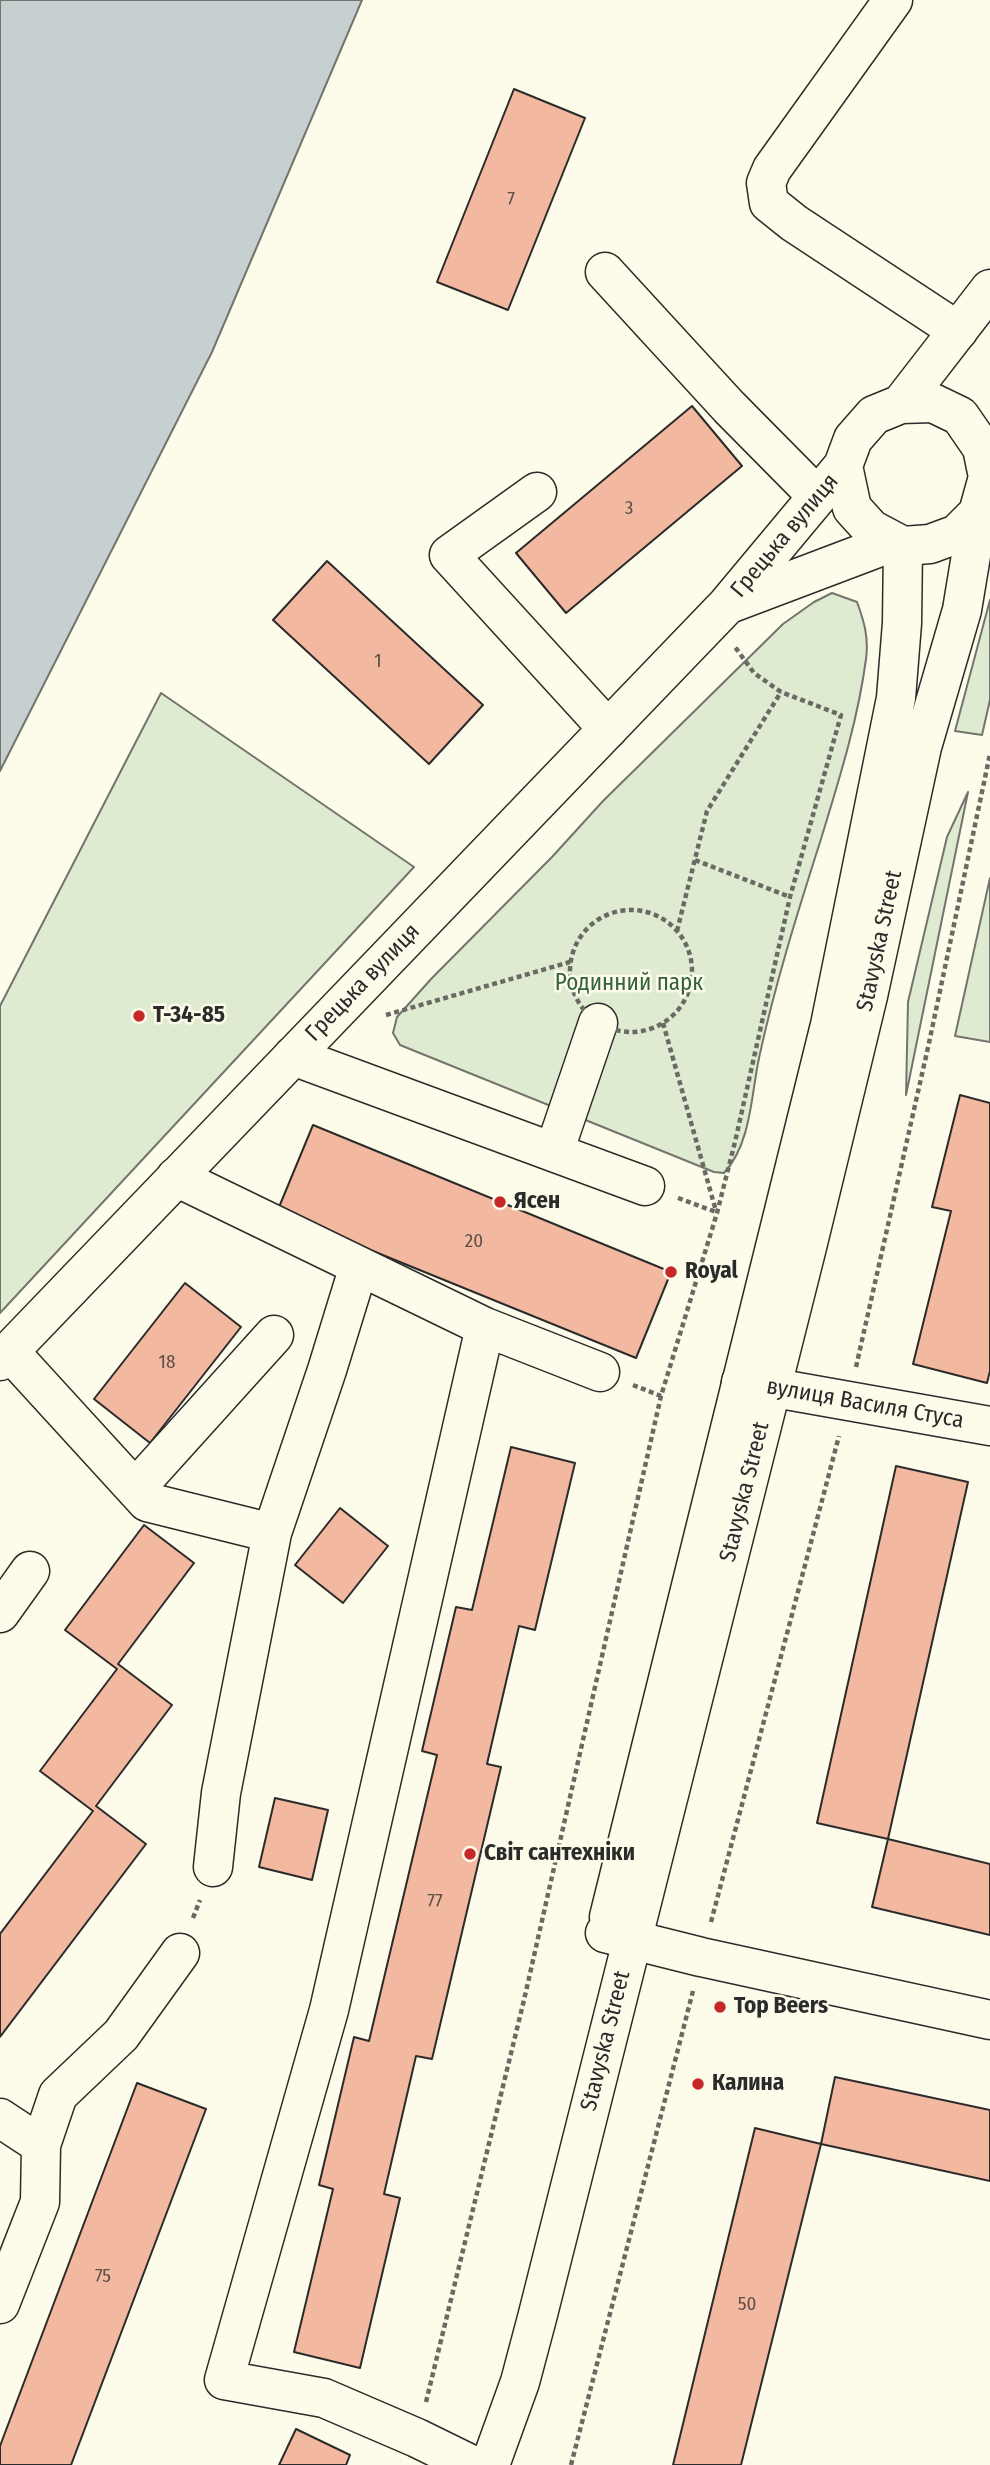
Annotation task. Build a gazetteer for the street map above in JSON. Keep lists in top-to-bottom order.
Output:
{
  "streets": {
    "main road": ["Грецька вулиця", "Stavyska Street", "вулиця Василя Стуса"]
  },
  "crossings": [
    ["Грецька вулиця", "Stavyska Street"],
    ["Stavyska Street", "вулиця Василя Стуса"]
  ],
  "parks": ["Родинний парк"],
  "places": [
    "Т-34-85",
    "Ясен",
    "Royal",
    "Світ сантехніки",
    "Top Beers",
    "Калина"
  ],
  "house_numbers": [
    "7",
    "3",
    "1",
    "20",
    "18",
    "77",
    "75",
    "50"
  ]
}
